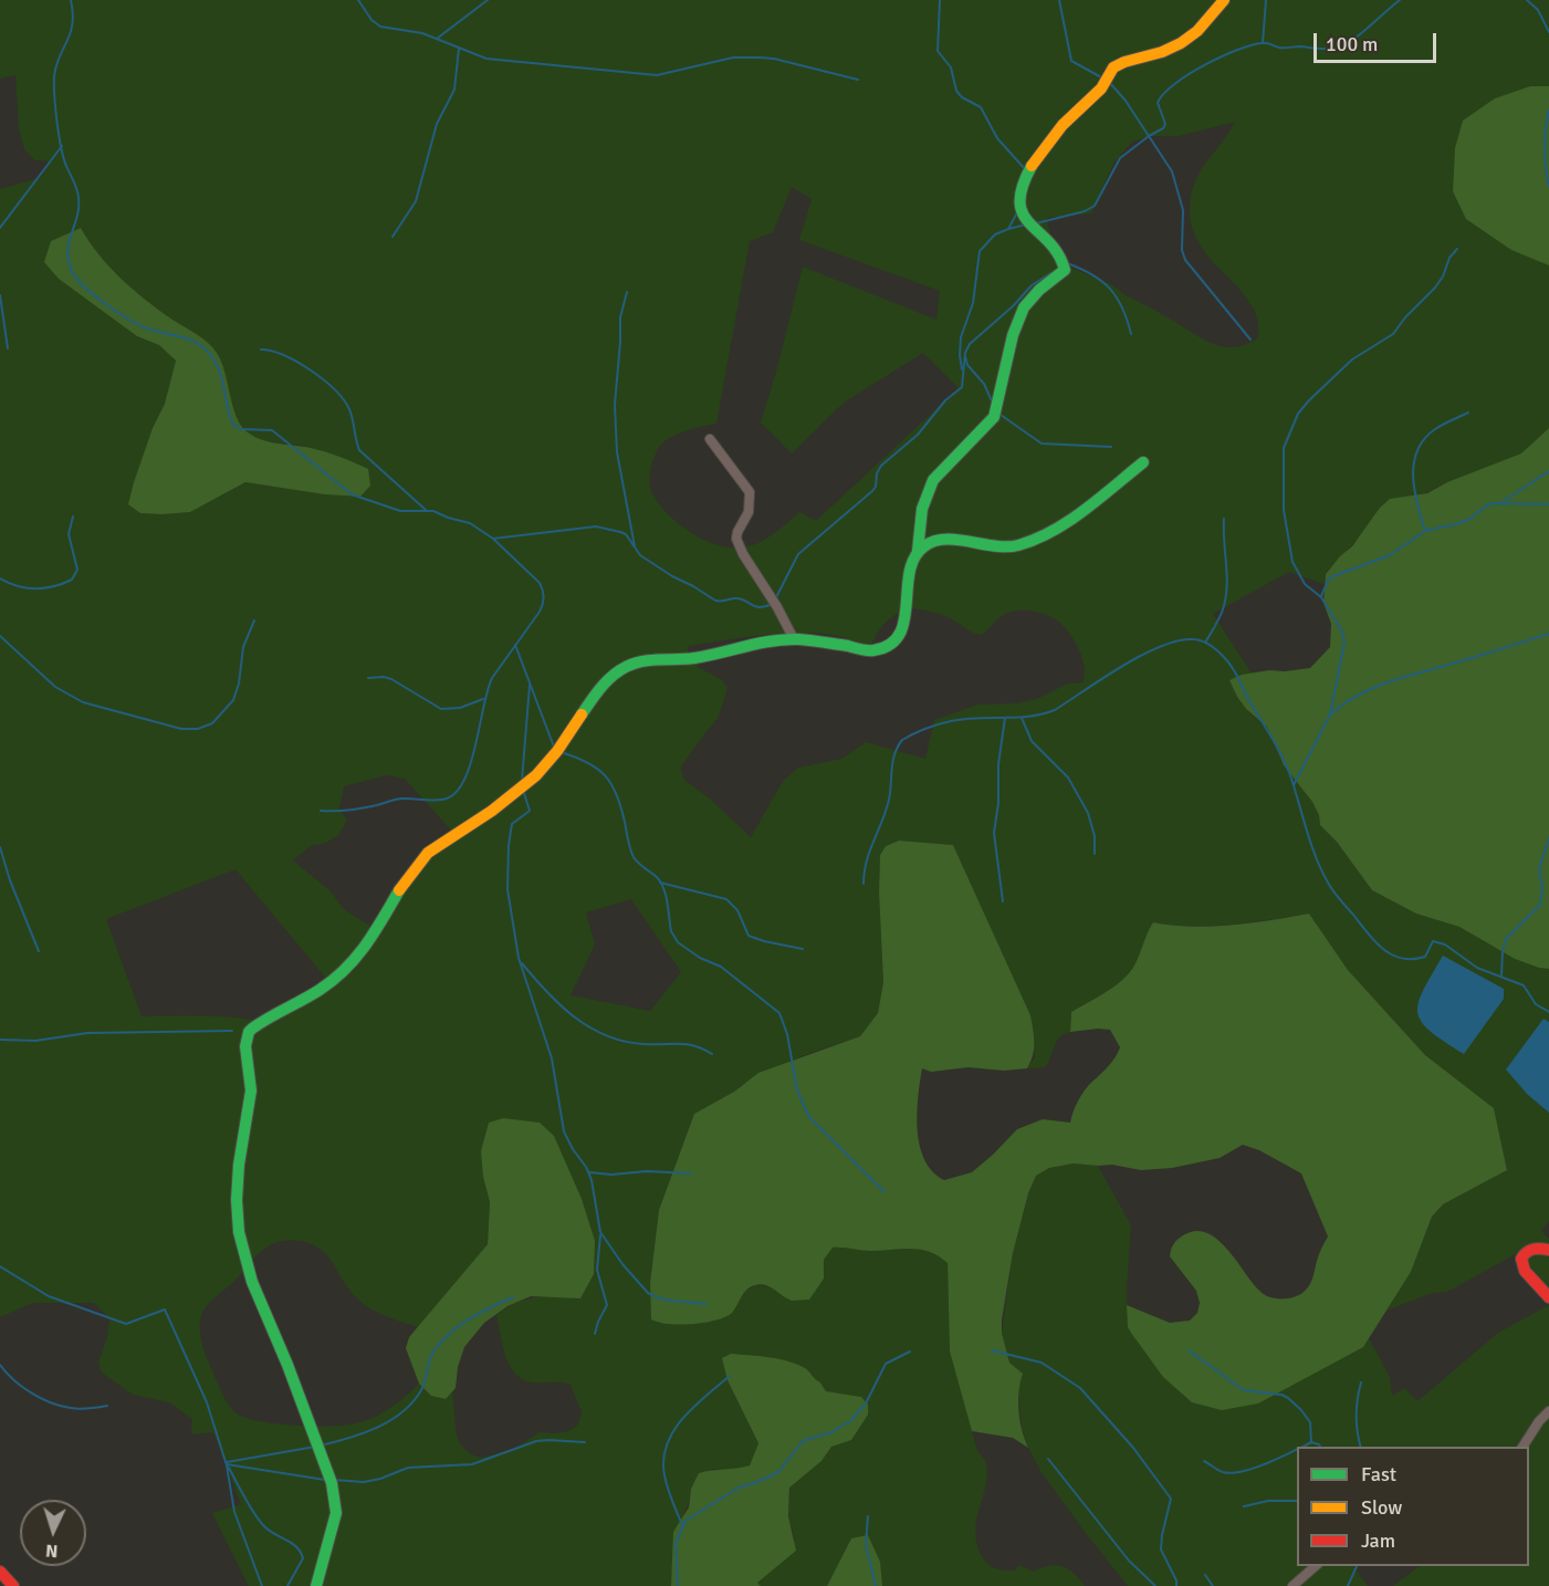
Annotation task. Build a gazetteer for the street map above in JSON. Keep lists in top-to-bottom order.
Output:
{
  "legend": ["Fast", "Slow", "Jam"],
  "scale_bar": "100 m",
  "north": "bottom"
}
